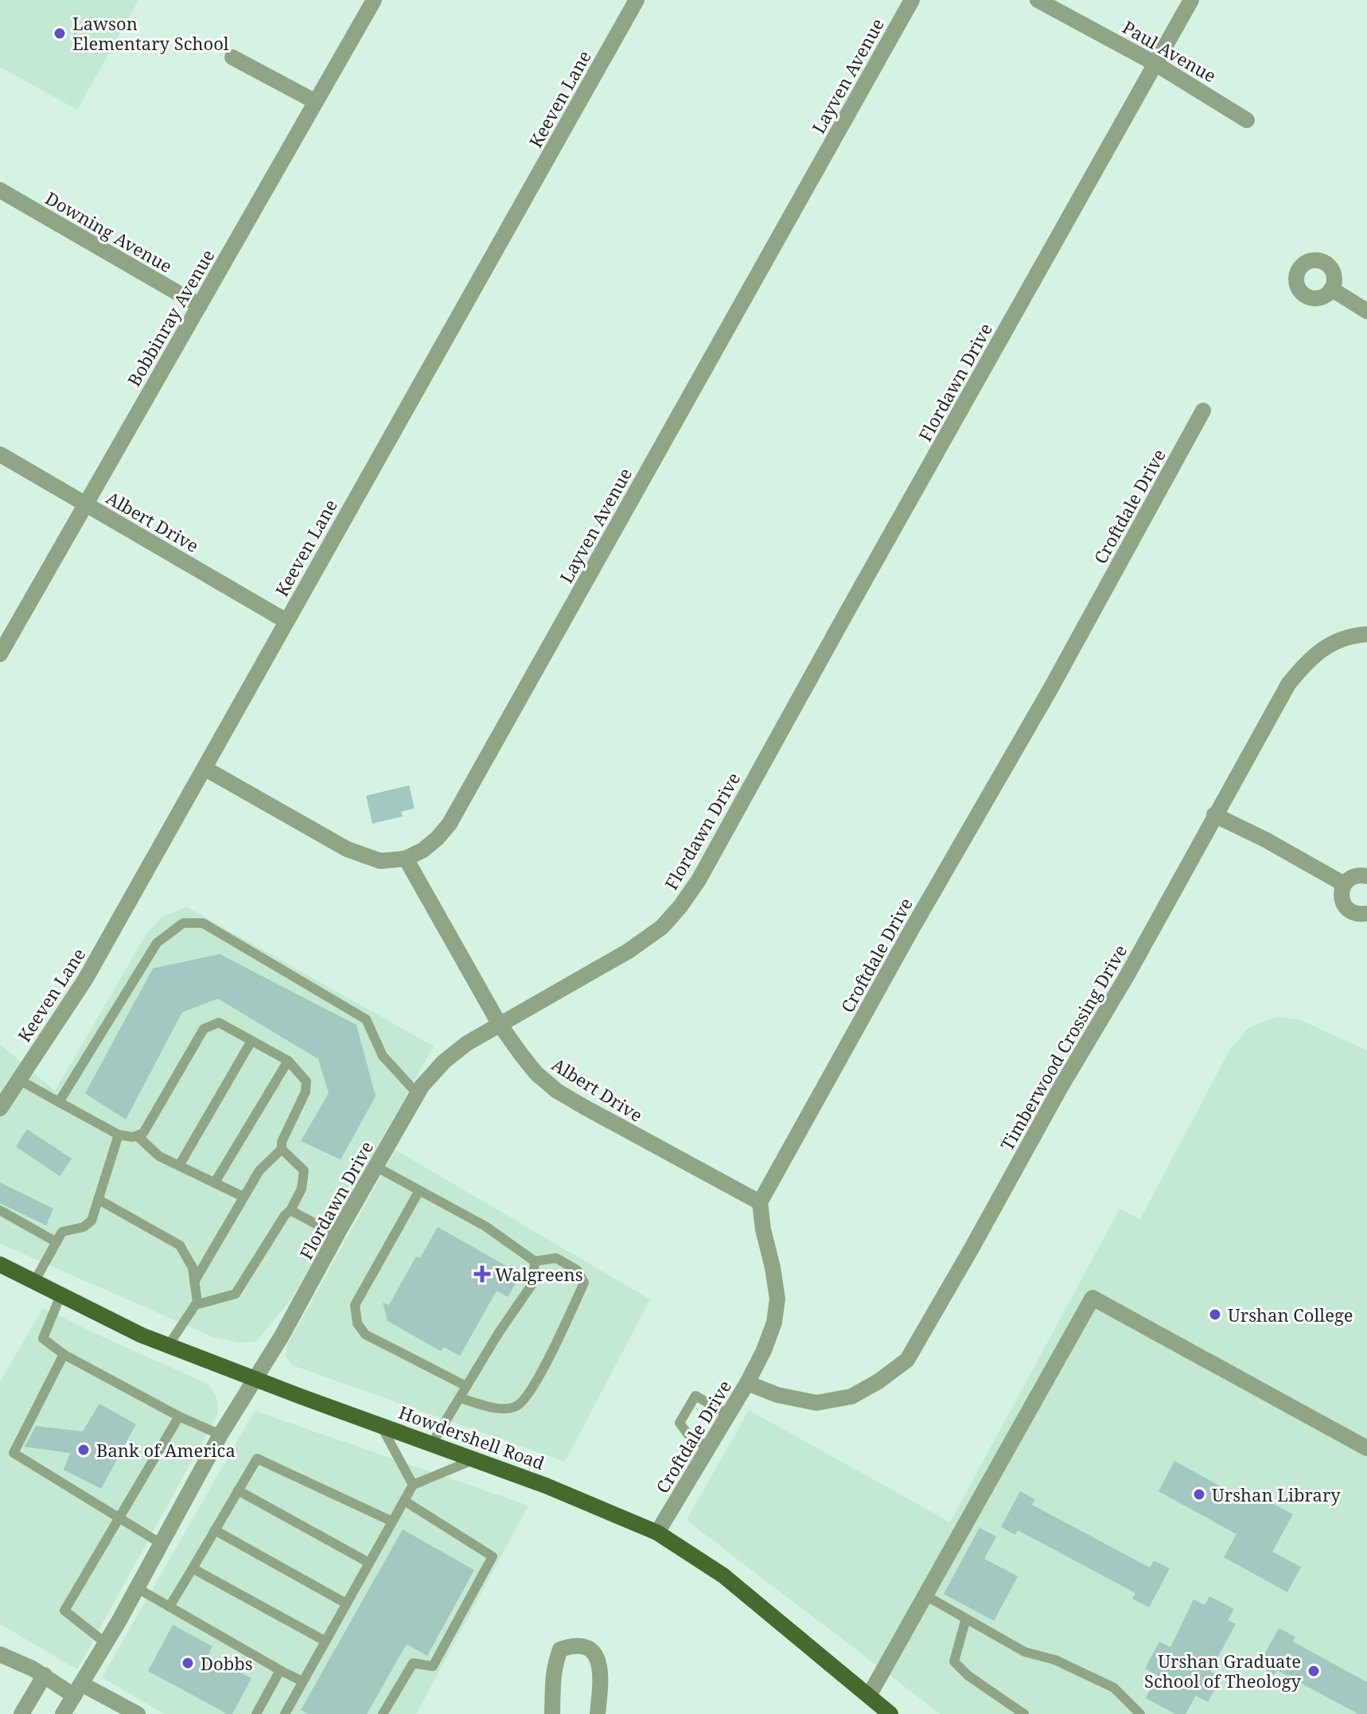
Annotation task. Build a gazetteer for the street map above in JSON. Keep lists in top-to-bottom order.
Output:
{
  "streets": {
    "main road": ["Howdershell Road"],
    "street": [
      "Paul Avenue",
      "Layven Avenue",
      "Keeven Lane",
      "Downing Avenue",
      "Bobbinray Avenue",
      "Flordawn Drive",
      "Croftdale Drive",
      "Albert Drive",
      "Timberwood Crossing Drive"
    ]
  },
  "crossings": [
    ["Paul Avenue", "Flordawn Drive"],
    ["Layven Avenue", "Albert Drive"],
    ["Keeven Lane", "Albert Drive"],
    ["Downing Avenue", "Bobbinray Avenue"],
    ["Bobbinray Avenue", "Albert Drive"],
    ["Flordawn Drive", "Albert Drive"],
    ["Flordawn Drive", "Howdershell Road"],
    ["Croftdale Drive", "Albert Drive"],
    ["Croftdale Drive", "Timberwood Crossing Drive"],
    ["Croftdale Drive", "Howdershell Road"]
  ],
  "places": {
    "other": [
      "Lawson Elementary School",
      "Urshan College",
      "Bank of America",
      "Urshan Library",
      "Dobbs",
      "Urshan Graduate School of Theology"
    ],
    "health": ["Walgreens"]
  }
}
